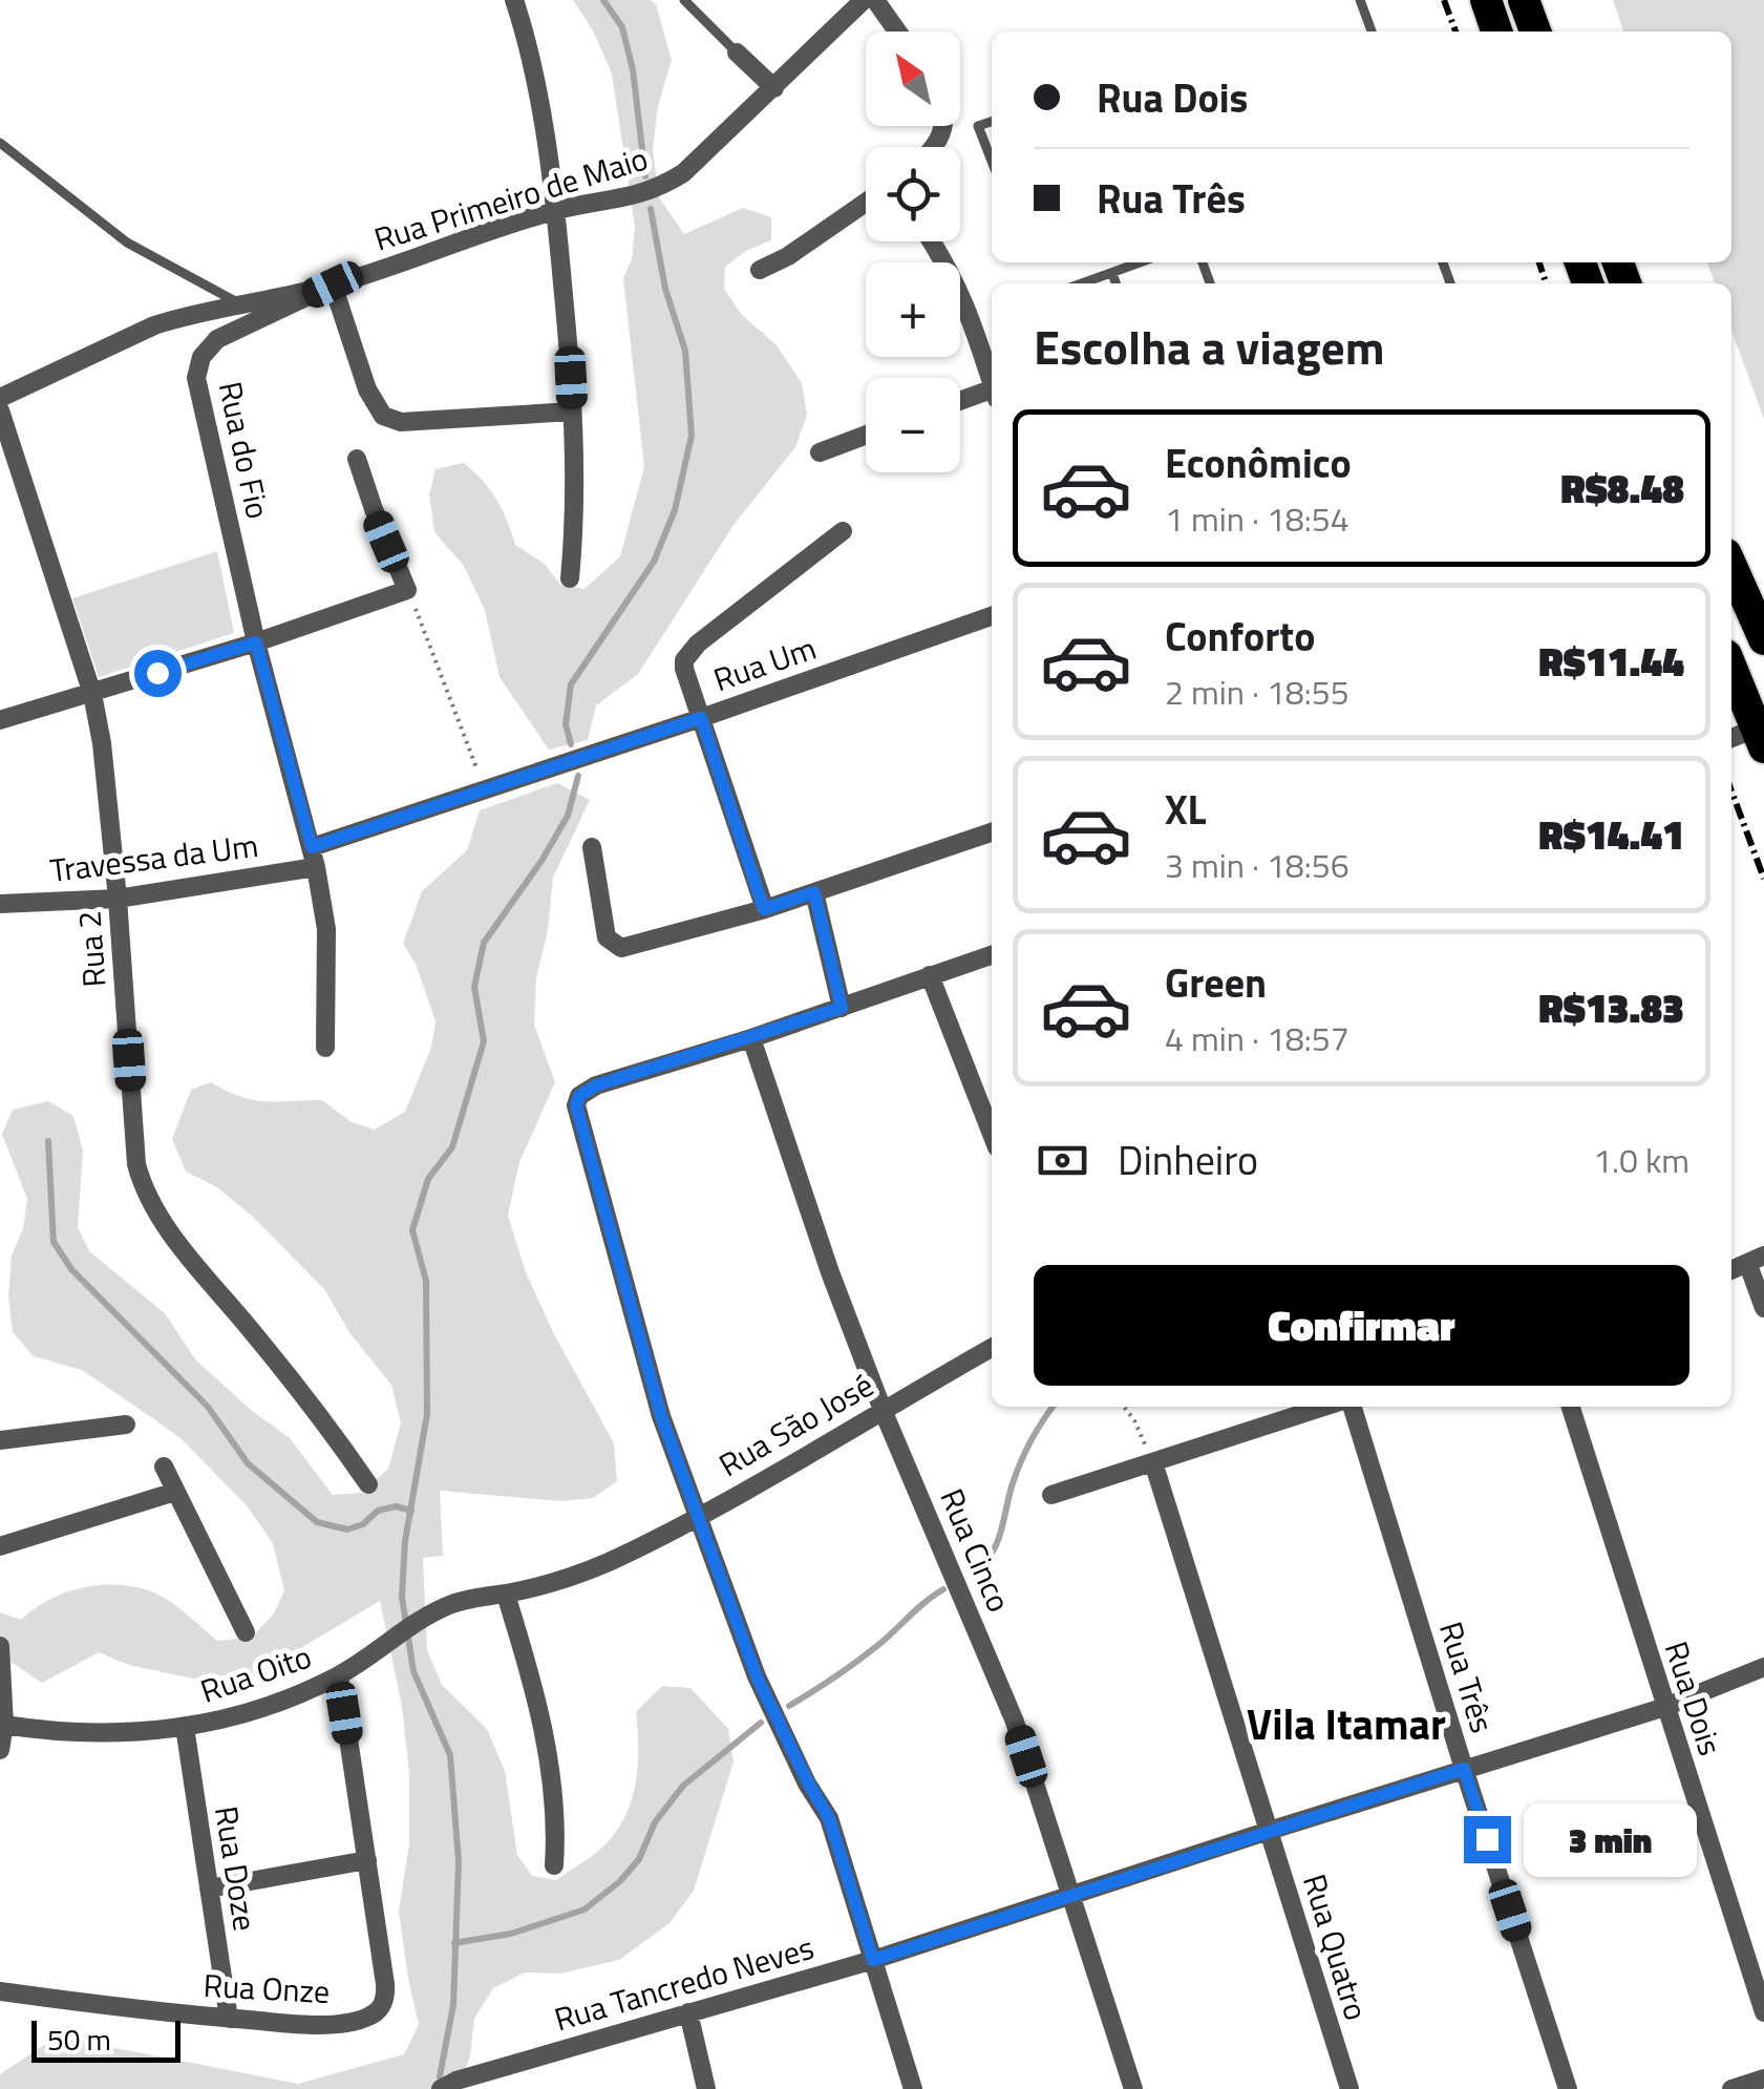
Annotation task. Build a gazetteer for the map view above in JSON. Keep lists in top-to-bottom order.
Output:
{
  "streets": {
    "street": [
      "Rua Primeiro de Maio",
      "Rua do Fio",
      "Rua Um",
      "Travessa da Um",
      "Rua 2",
      "Rua São José",
      "Rua Cinco",
      "Rua Oito",
      "Rua Três",
      "Rua Dois",
      "Rua Doze",
      "Rua Quatro",
      "Rua Tancredo Neves",
      "Rua Onze"
    ]
  },
  "crossings": [
    ["Rua Primeiro de Maio", "Rua do Fio"],
    ["Rua Um", "Travessa da Um"],
    ["Travessa da Um", "Rua 2"],
    ["Rua São José", "Rua Cinco"],
    ["Rua São José", "Rua Oito"],
    ["Rua Cinco", "Rua Tancredo Neves"],
    ["Rua Oito", "Rua Doze"],
    ["Rua Oito", "Rua Onze"],
    ["Rua Três", "Rua Tancredo Neves"],
    ["Rua Dois", "Rua Tancredo Neves"],
    ["Rua Doze", "Rua Onze"],
    ["Rua Quatro", "Rua Tancredo Neves"]
  ],
  "districts": ["Vila Itamar"],
  "scale_bar": "50 m",
  "north": "top left",
  "page": {
    "map_buttons": ["+", "−"],
    "banner": ["Rua Dois", "Rua Três"],
    "heading": "Escolha a viagem",
    "list": [
      {
        "name": "Econômico",
        "note": "1 min · 18:54",
        "value": "R$8.48"
      },
      {
        "name": "Conforto",
        "note": "2 min · 18:55",
        "value": "R$11.44"
      },
      {
        "name": "XL",
        "note": "3 min · 18:56",
        "value": "R$14.41"
      },
      {
        "name": "Green",
        "note": "4 min · 18:57",
        "value": "R$13.83"
      }
    ],
    "pay": ["Dinheiro", "1.0 km"],
    "buttons": "Confirmar",
    "bubble": "3 min",
    "scale": "50 m"
  }
}
